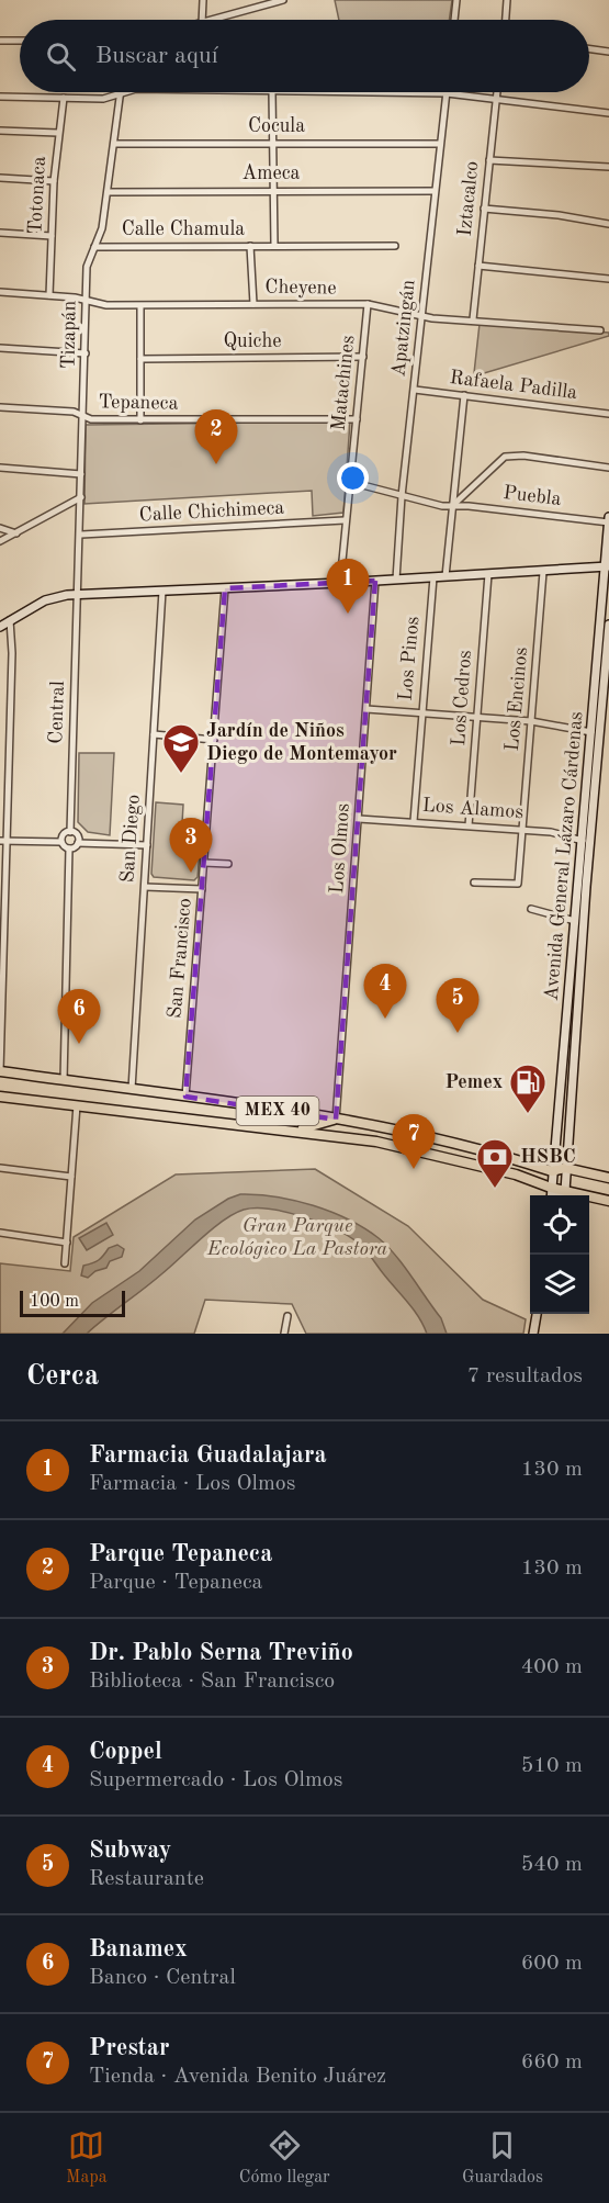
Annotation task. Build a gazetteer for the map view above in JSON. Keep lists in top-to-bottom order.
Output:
{
  "streets": {
    "main road": ["MEX 40"],
    "street": [
      "Cocula",
      "Ameca",
      "Totonaca",
      "Iztacalco",
      "Calle Chamula",
      "Cheyene",
      "Apatzingán",
      "Tizapán",
      "Quiche",
      "Matachines",
      "Rafaela Padilla",
      "Tepaneca",
      "Puebla",
      "Calle Chichimeca",
      "Los Pinos",
      "Los Cedros",
      "Los Encinos",
      "Central",
      "Los Alamos",
      "San Diego",
      "Los Olmos",
      "Avenida General Lázaro Cárdenas",
      "San Francisco"
    ]
  },
  "crossings": [
    ["Cocula", "Apatzingán"],
    ["Cocula", "Tizapán"],
    ["Ameca", "Apatzingán"],
    ["Ameca", "Tizapán"],
    ["Totonaca", "Cheyene"],
    ["Iztacalco", "Cheyene"],
    ["Calle Chamula", "Tizapán"],
    ["Cheyene", "Apatzingán"],
    ["Cheyene", "Tizapán"],
    ["Cheyene", "Matachines"],
    ["Apatzingán", "Rafaela Padilla"],
    ["Apatzingán", "Puebla"],
    ["Tizapán", "Tepaneca"],
    ["Tizapán", "Calle Chichimeca"],
    ["Tizapán", "Central"],
    ["Quiche", "Matachines"],
    ["Matachines", "Tepaneca"],
    ["Matachines", "Puebla"],
    ["Matachines", "Calle Chichimeca"],
    ["Puebla", "Avenida General Lázaro Cárdenas"],
    ["Los Pinos", "Los Alamos"],
    ["Los Cedros", "Los Alamos"],
    ["Los Encinos", "Los Alamos"],
    ["Los Alamos", "Los Olmos"],
    ["Los Alamos", "Avenida General Lázaro Cárdenas"],
    ["San Diego", "MEX 40"],
    ["Los Olmos", "MEX 40"],
    ["Avenida General Lázaro Cárdenas", "MEX 40"],
    ["San Francisco", "MEX 40"]
  ],
  "parks": ["Gran Parque Ecológico La Pastora"],
  "places": {
    "school or university": ["Jardín de Niños Diego de Montemayor"],
    "fuel station": ["Pemex"],
    "bank": ["HSBC"]
  },
  "scale_bar": "100 m",
  "page": {
    "search": "Buscar aquí",
    "pins": [
      "2",
      "1",
      "3",
      "4",
      "5",
      "6",
      "7"
    ],
    "scale": "100 m",
    "heading": ["Cerca", "7 resultados"],
    "list": [
      {
        "mark": "1",
        "name": "Farmacia Guadalajara",
        "note": "Farmacia · Los Olmos",
        "value": "130 m"
      },
      {
        "mark": "2",
        "name": "Parque Tepaneca",
        "note": "Parque · Tepaneca",
        "value": "130 m"
      },
      {
        "mark": "3",
        "name": "Dr. Pablo Serna Treviño",
        "note": "Biblioteca · San Francisco",
        "value": "400 m"
      },
      {
        "mark": "4",
        "name": "Coppel",
        "note": "Supermercado · Los Olmos",
        "value": "510 m"
      },
      {
        "mark": "5",
        "name": "Subway",
        "note": "Restaurante",
        "value": "540 m"
      },
      {
        "mark": "6",
        "name": "Banamex",
        "note": "Banco · Central",
        "value": "600 m"
      },
      {
        "mark": "7",
        "name": "Prestar",
        "note": "Tienda · Avenida Benito Juárez",
        "value": "660 m"
      }
    ],
    "nav": ["Mapa", "Cómo llegar", "Guardados"]
  }
}
